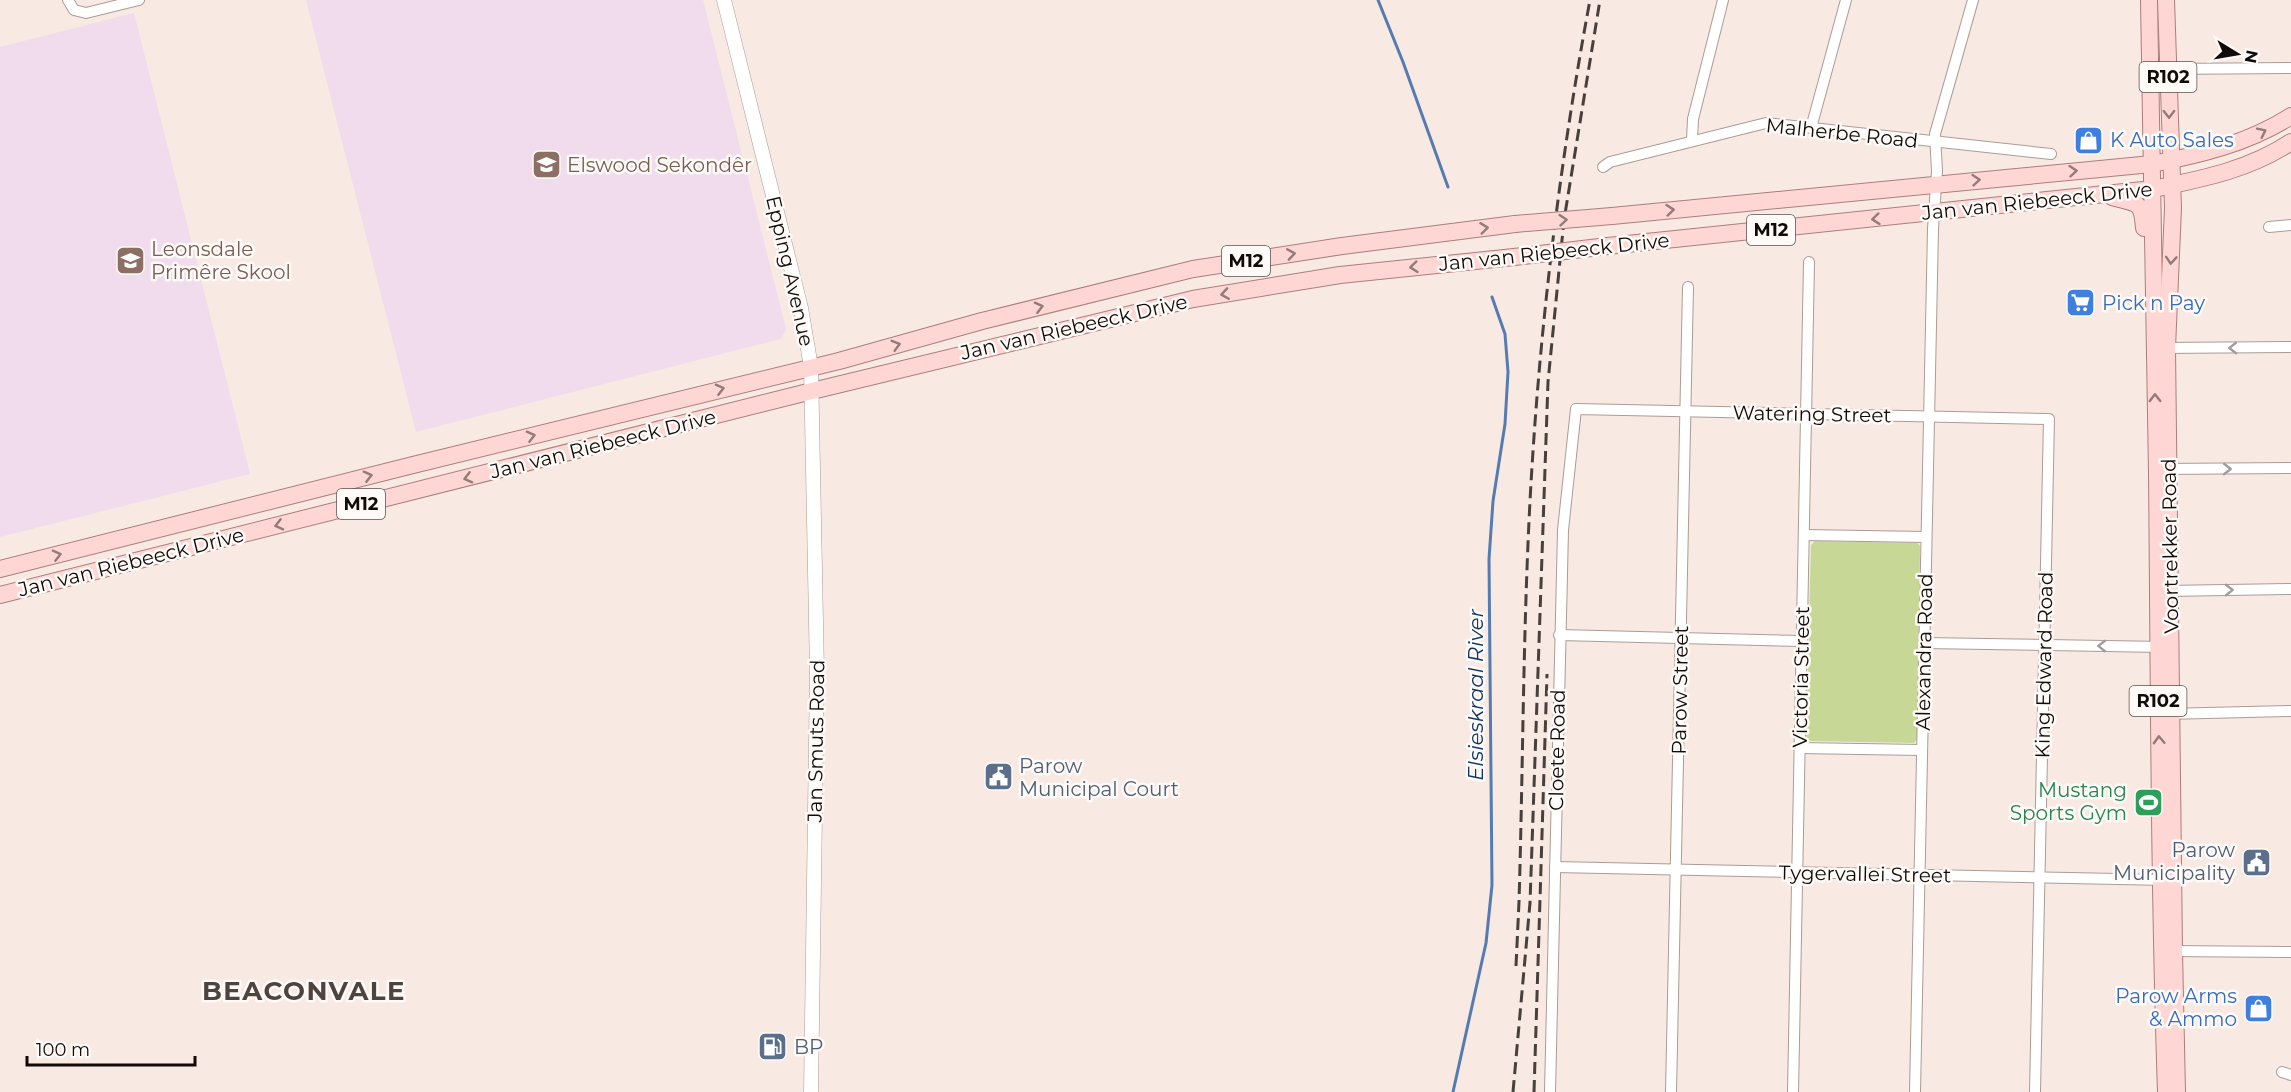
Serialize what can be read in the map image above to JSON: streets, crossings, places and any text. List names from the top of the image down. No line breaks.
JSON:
{"streets":{"main road":["R102","Jan van Riebeeck Drive","M12","Voortrekker Road"],"street":["Malherbe Road","Epping Avenue","Watering Street","Alexandra Road","King Edward Road","Victoria Street","Parow Street","Jan Smuts Road","Cloete Road","Tygervallei Street"]},"crossings":[["Malherbe Road","Alexandra Road"],["Jan van Riebeeck Drive","M12"],["Jan van Riebeeck Drive","Epping Avenue"],["Jan van Riebeeck Drive","Voortrekker Road"],["Jan van Riebeeck Drive","Alexandra Road"],["Jan van Riebeeck Drive","Jan Smuts Road"],["M12","Voortrekker Road"],["Epping Avenue","Jan Smuts Road"],["Watering Street","Alexandra Road"],["Watering Street","King Edward Road"],["Watering Street","Victoria Street"],["Watering Street","Parow Street"],["Watering Street","Cloete Road"],["Voortrekker Road","Tygervallei Street"],["Alexandra Road","Tygervallei Street"],["King Edward Road","Tygervallei Street"],["Victoria Street","Tygervallei Street"],["Parow Street","Tygervallei Street"],["Cloete Road","Tygervallei Street"]],"districts":["BEACONVALE"],"water":["Elsieskraal River"],"places":{"shop":["K Auto Sales","Parow Arms & Ammo"],"school or university":["Elswood Sekondêr","Leonsdale Primêre Skool"],"supermarket":["Pick n Pay"],"public building":["Parow Municipal Court","Parow Municipality"],"sports":["Mustang Sports Gym"],"fuel station":["BP"]},"scale_bar":"100 m","north":"right"}
